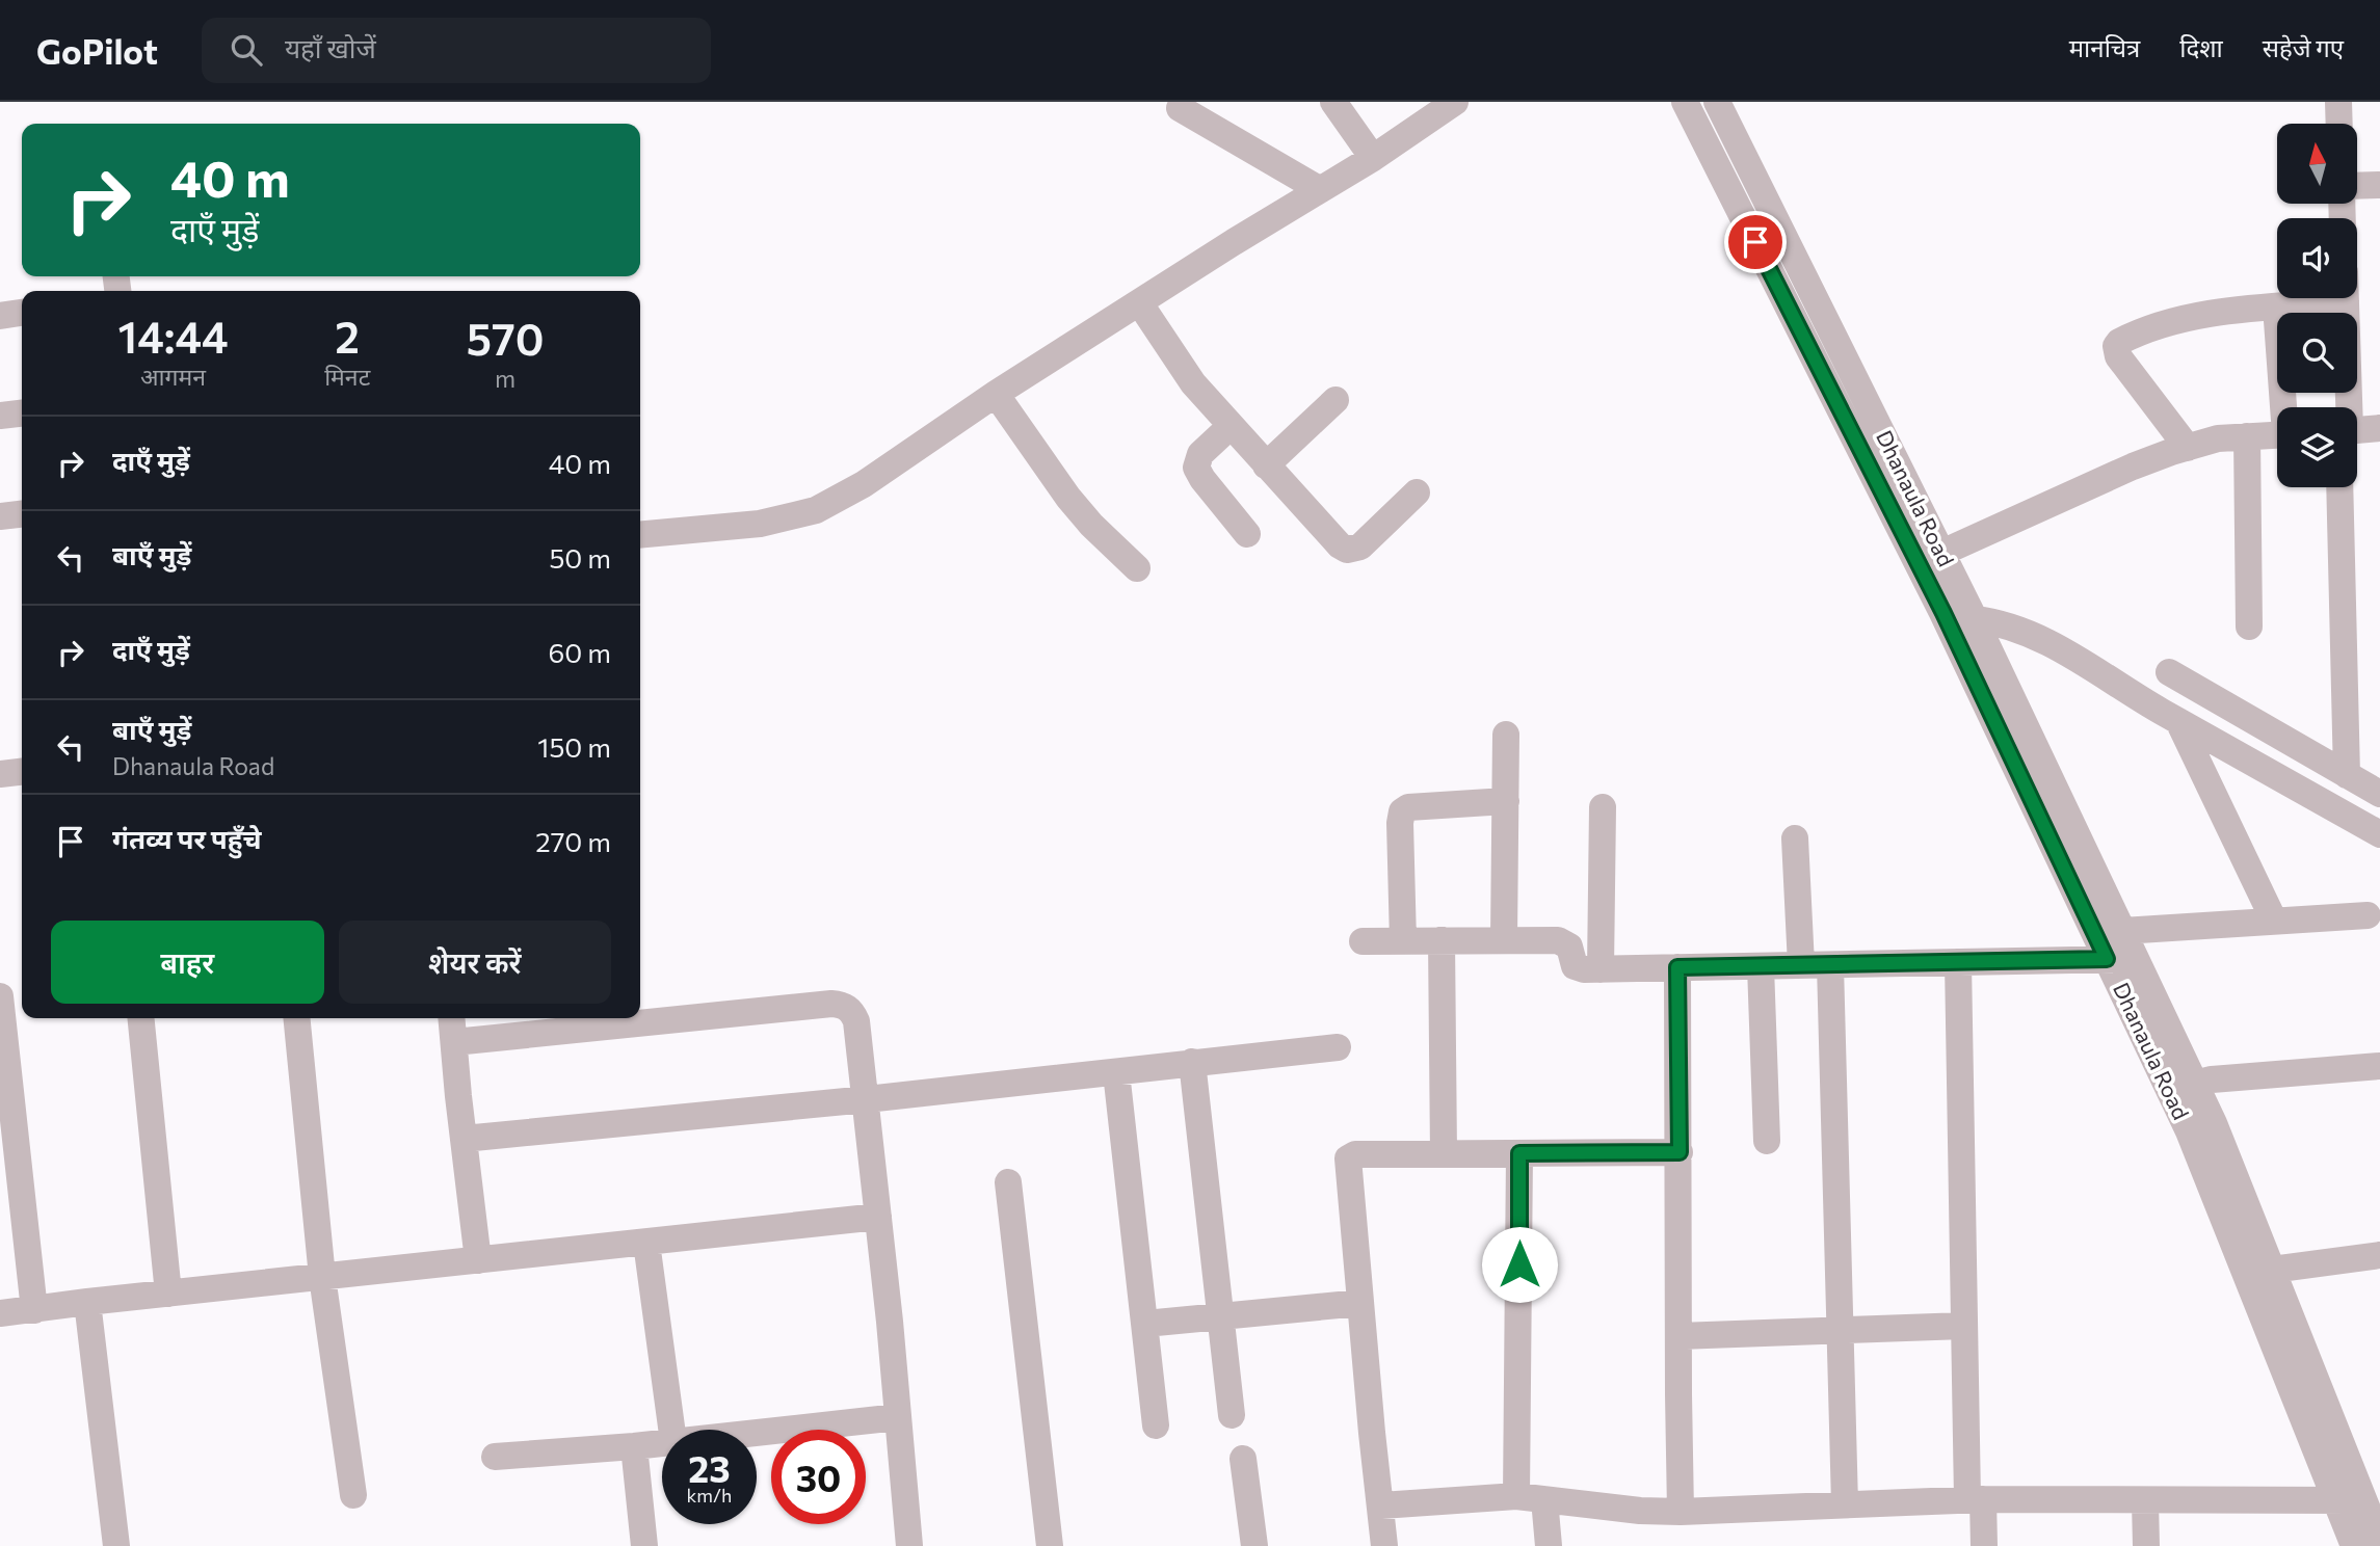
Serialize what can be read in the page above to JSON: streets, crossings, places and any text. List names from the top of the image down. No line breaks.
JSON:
{"streets":{"street":["Dhanaula Road"]},"north":"top","page":{"header":"GoPilot","search":"यहाँ खोजें","nav":["मानचित्र","दिशा","सहेजे गए"],"turn":["40 m","दाएँ मुड़ें"],"eta":["14:44","आगमन","2","मिनट","570","m"],"list":[{"name":"दाएँ मुड़ें","value":"40 m"},{"name":"बाएँ मुड़ें","value":"50 m"},{"name":"दाएँ मुड़ें","value":"60 m"},{"name":"बाएँ मुड़ें","note":"Dhanaula Road","value":"150 m"},{"name":"गंतव्य पर पहुँचे","value":"270 m"}],"buttons":["बाहर","शेयर करें"],"speed":"23 km/h","limit":"30"}}
